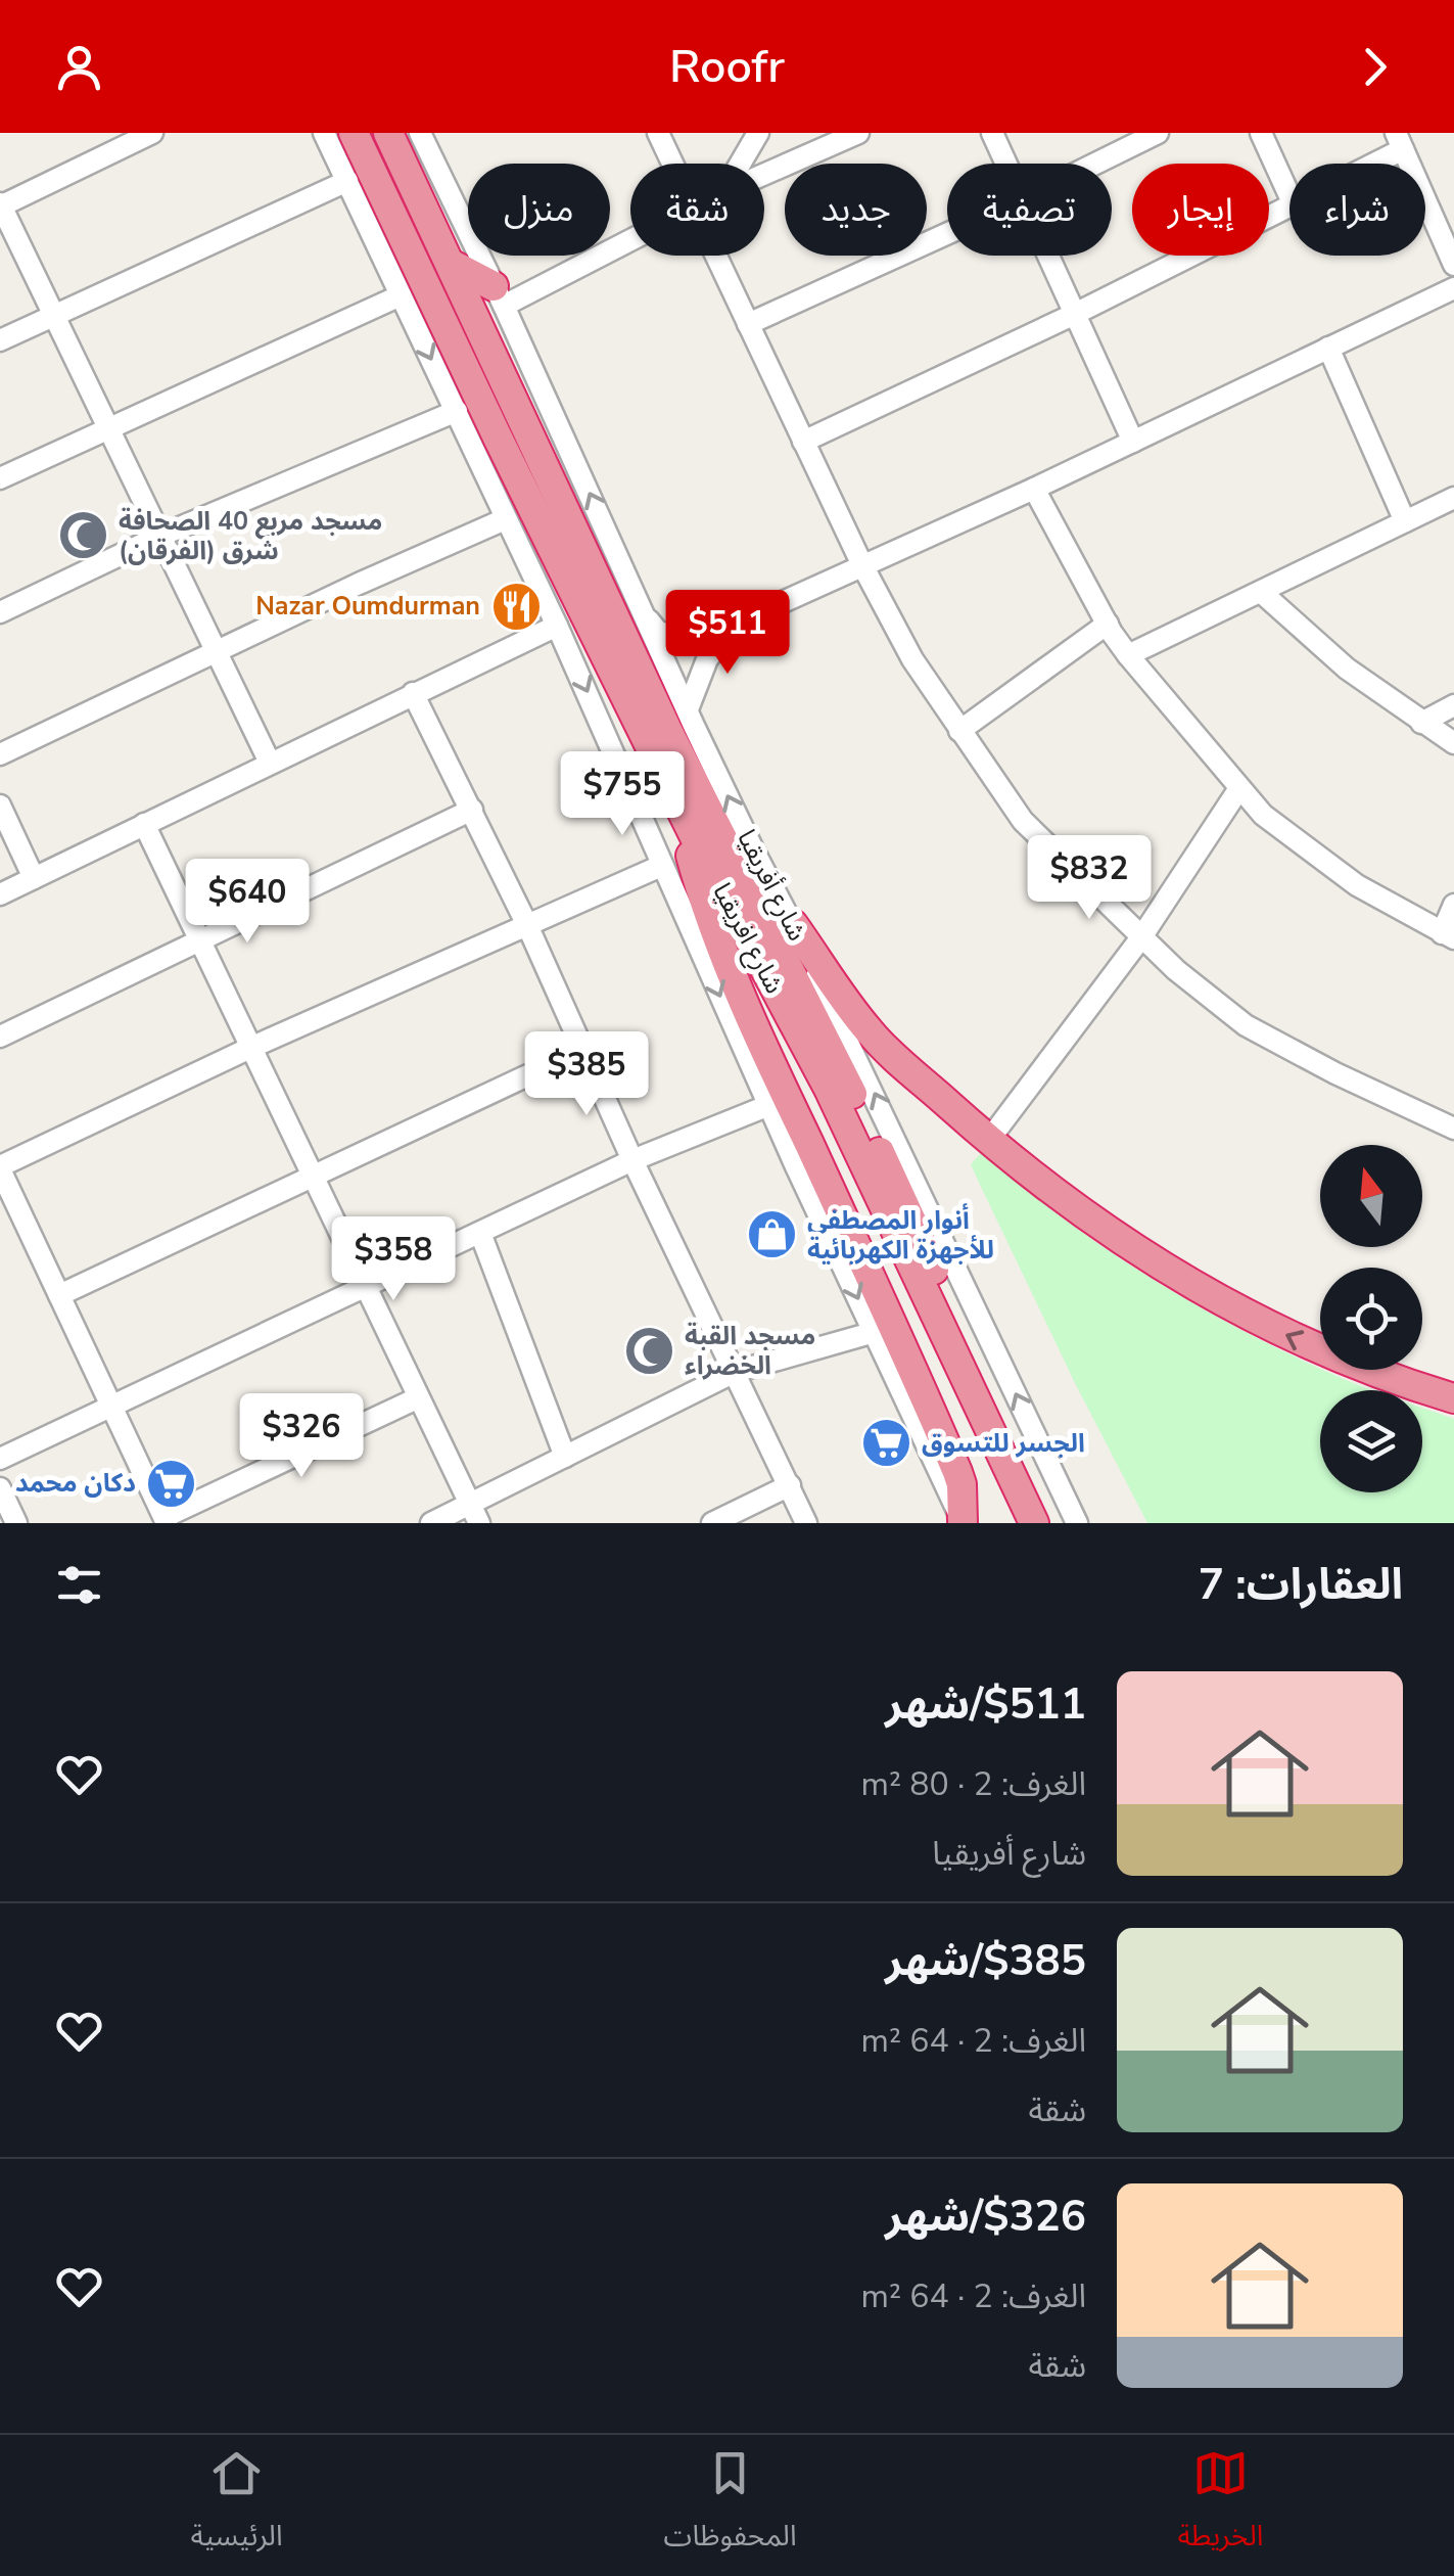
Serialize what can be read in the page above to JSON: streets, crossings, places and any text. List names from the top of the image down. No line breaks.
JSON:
{"streets":{"highway":["شارع افريقيا"],"street":["شارع أفريقيا"]},"places":{"mosque":["مسجد مربع 40 الصحافة شرق (الفرقان)","مسجد القبة الخضراء"],"restaurant":["Nazar Oumdurman"],"shop":["أنوار المصطفى للأجهزة الكهربائية"],"supermarket":["الجسر للتسوق","دكان محمد"]},"north":"top","page":{"header":"Roofr","chip":["شراء","إيجار","تصفية","جديد","شقة","منزل"],"price":["$511","$755","$832","$640","$385","$358","$326"],"heading":"العقارات: 7","list":[{"name":"$511/شهر","note":"الغرف: 2 · 80 m² · شارع أفريقيا"},{"name":"$385/شهر","note":"الغرف: 2 · 64 m² · شقة"},{"name":"$326/شهر","note":"الغرف: 2 · 64 m² · شقة"}],"tabs":["الخريطة","المحفوظات","الرئيسية"]}}
